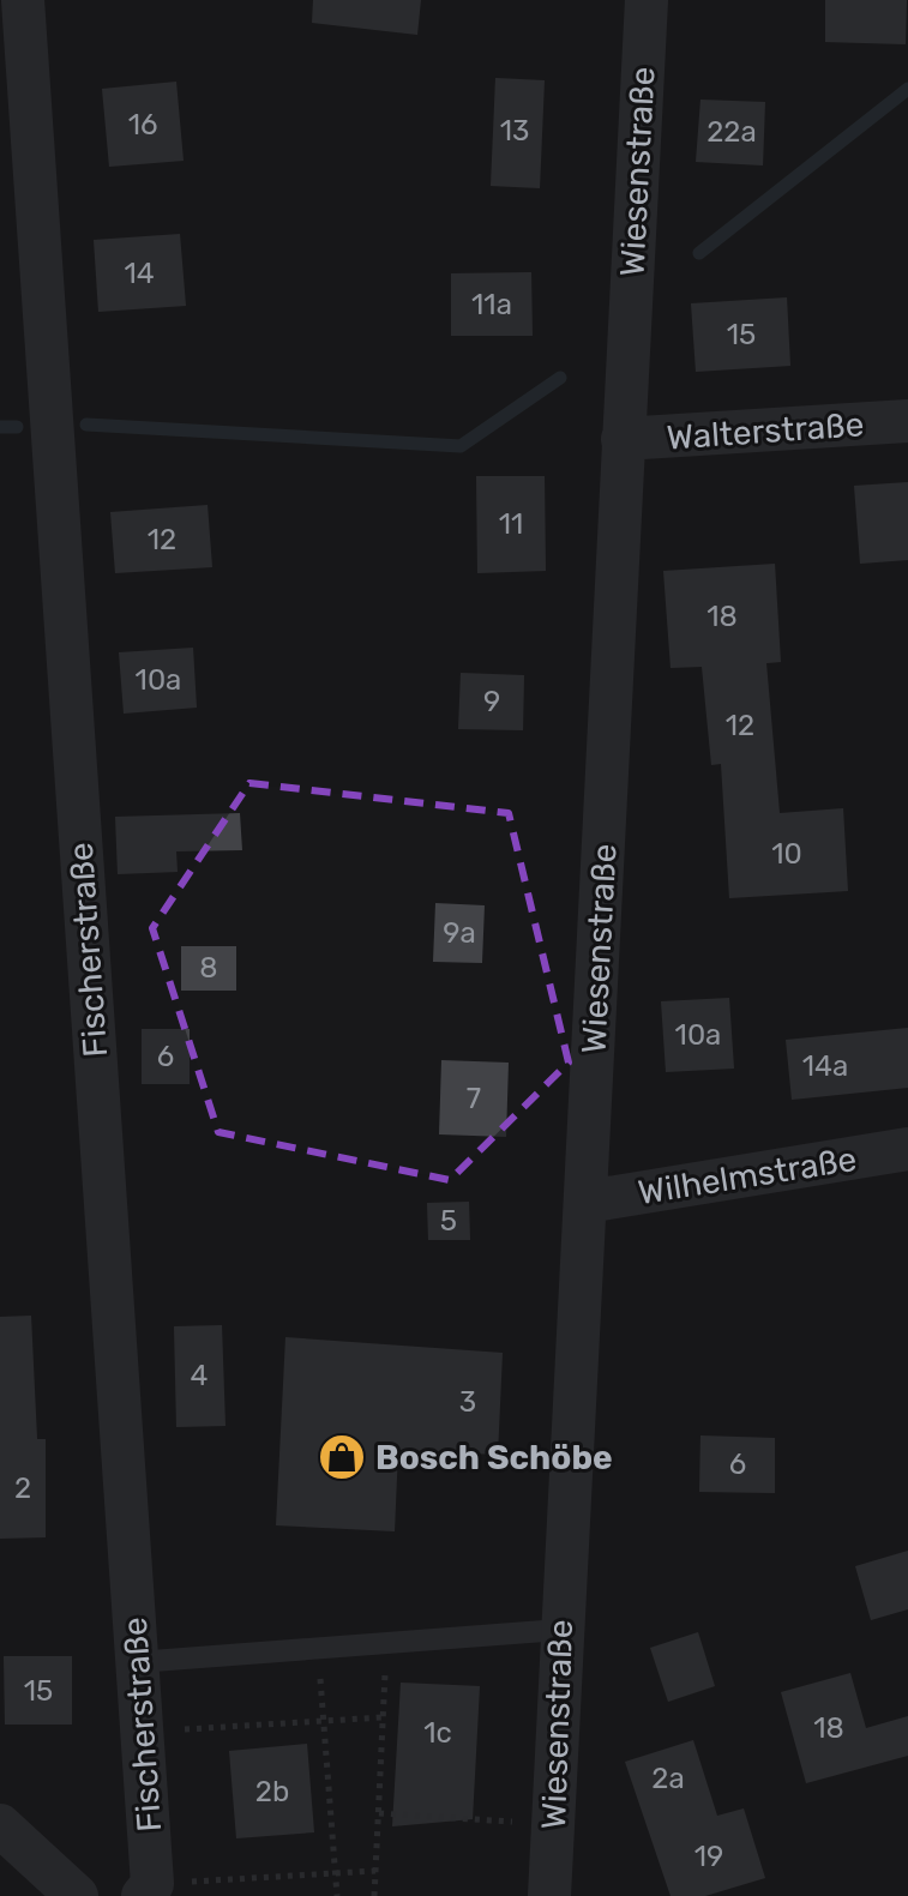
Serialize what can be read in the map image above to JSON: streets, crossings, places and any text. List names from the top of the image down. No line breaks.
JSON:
{"streets":{"street":["Wiesenstraße","Walterstraße","Fischerstraße","Wilhelmstraße"]},"crossings":[["Wiesenstraße","Walterstraße"],["Wiesenstraße","Wilhelmstraße"]],"places":{"shop":["Bosch Schöbe"]},"house_numbers":["16","13","22a","14","11a","15","11","12","18","10a","9","12","10","9a","8","10a","6","14a","7","5","4","3","6","2","15","18","1c","2a","2b","19"]}
